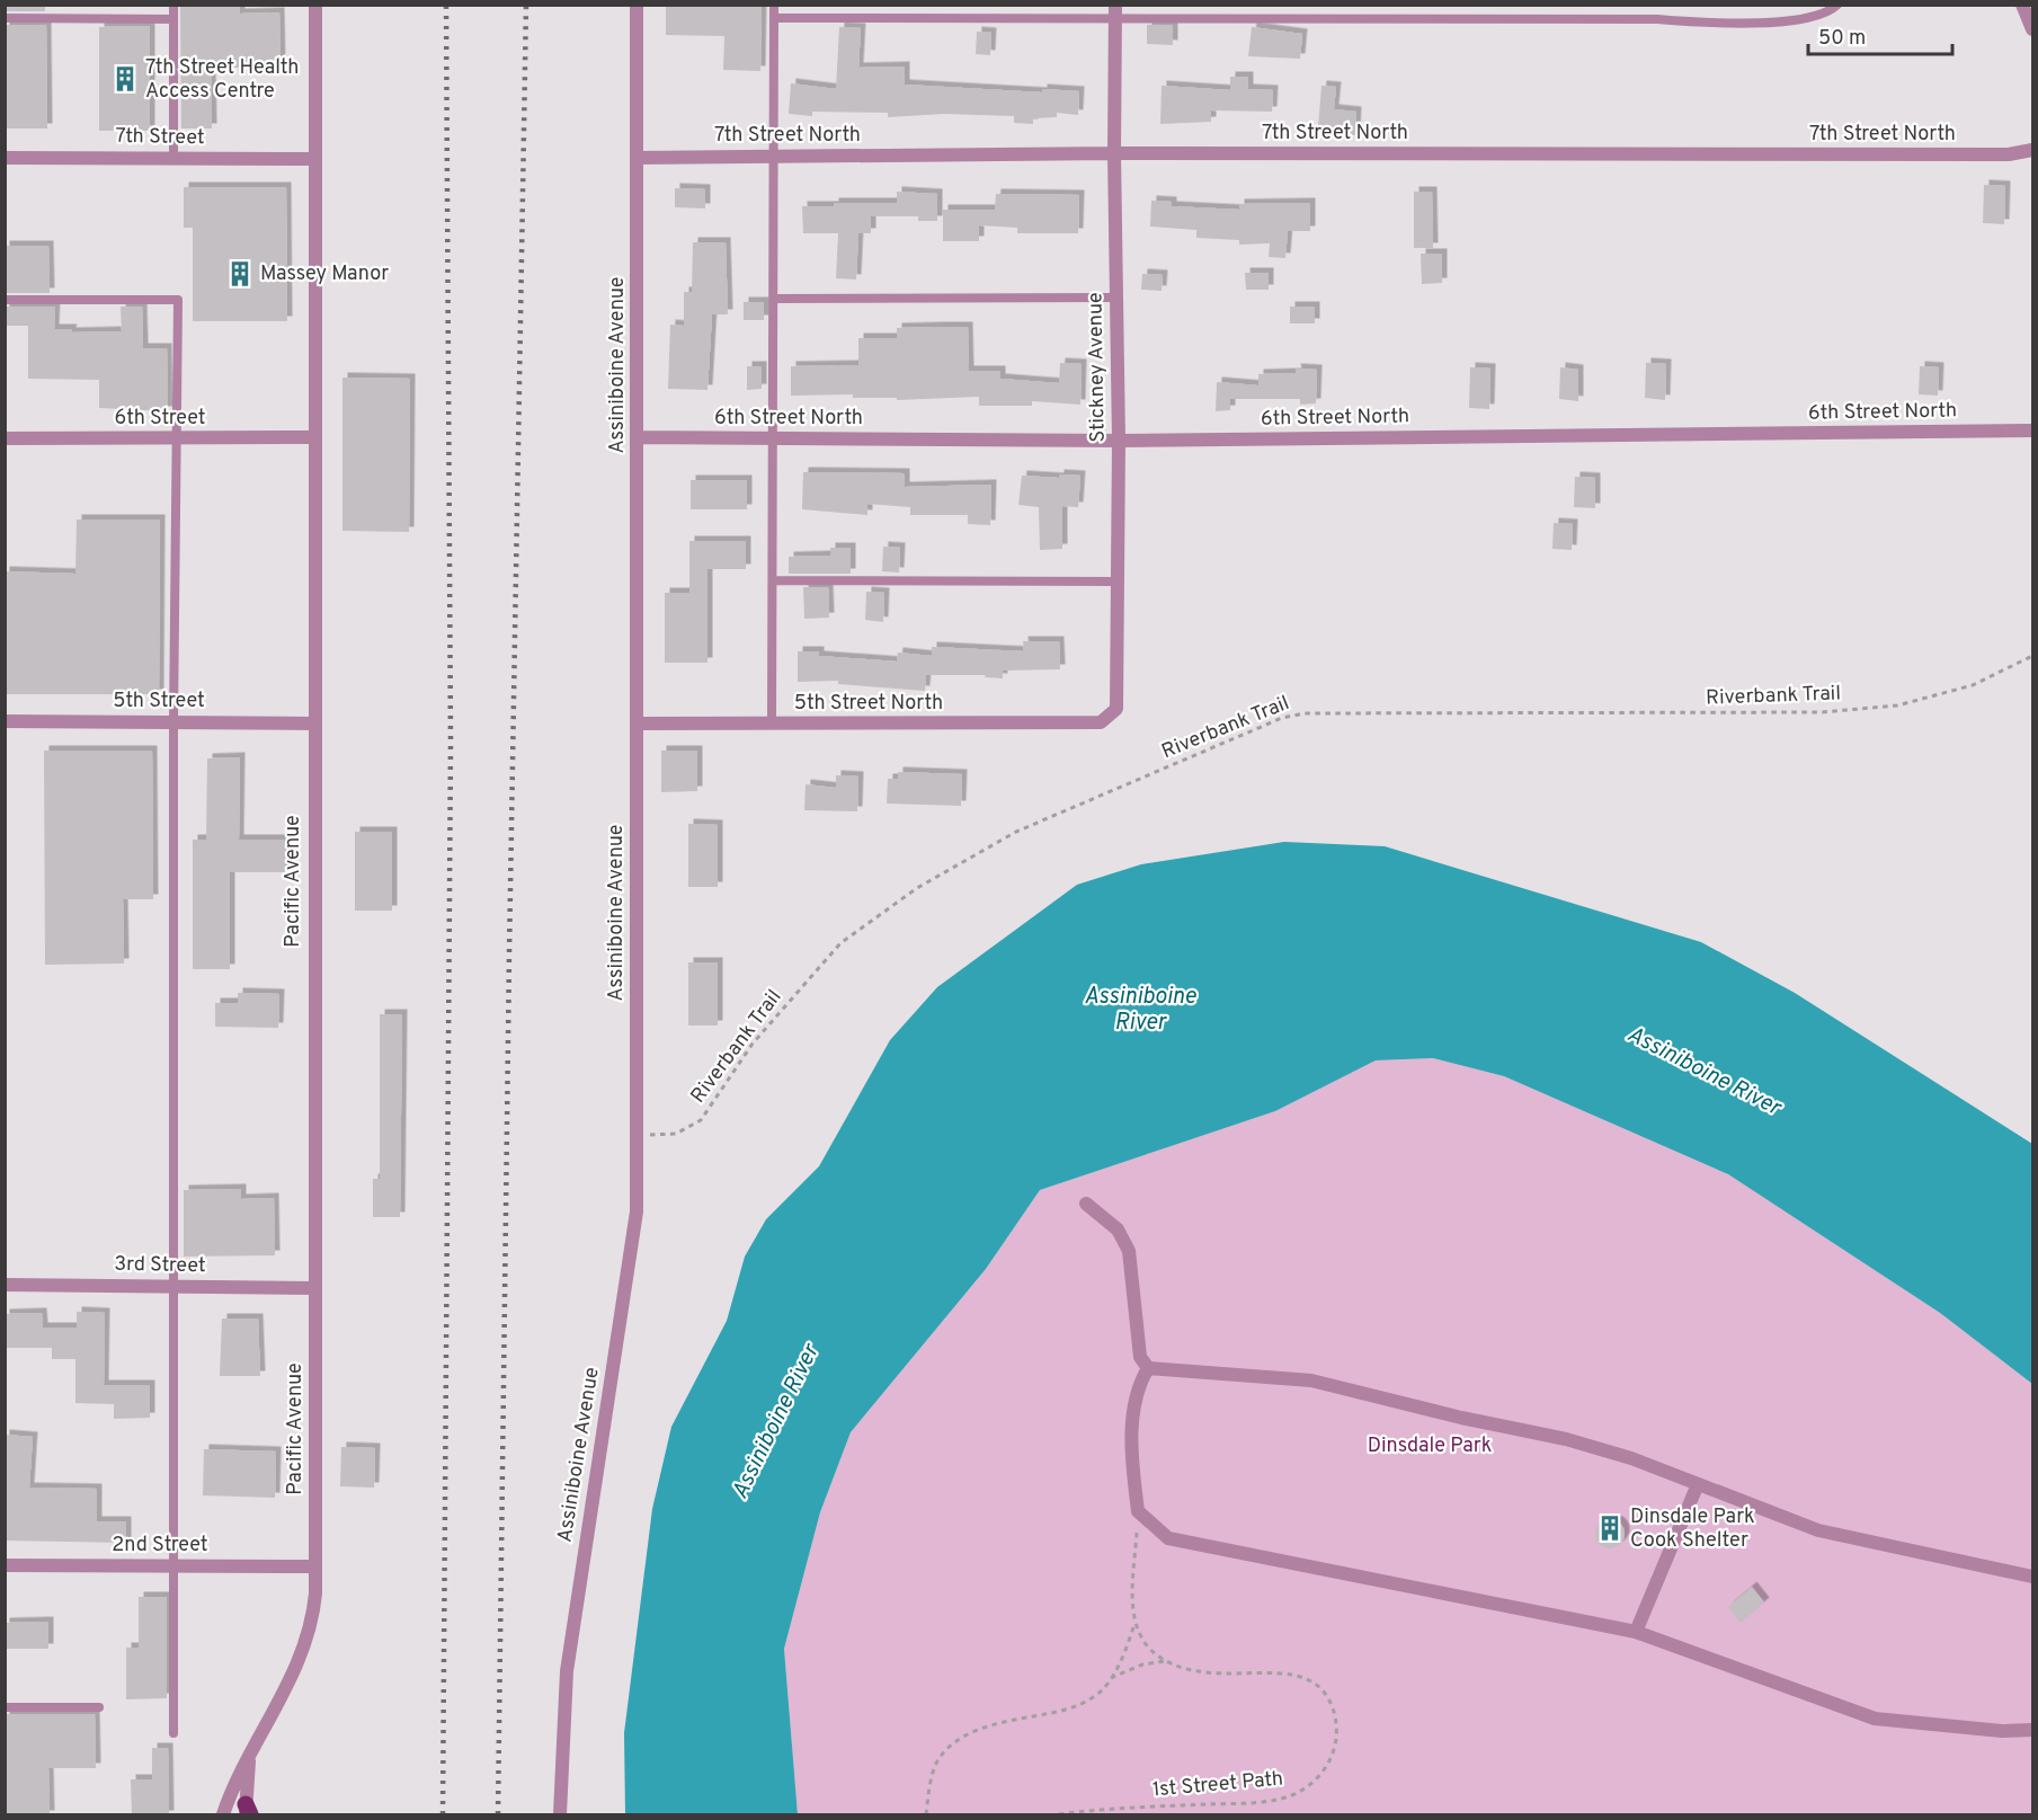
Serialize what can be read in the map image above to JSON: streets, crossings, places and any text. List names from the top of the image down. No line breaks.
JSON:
{"streets":{"street":["7th Street North","7th Street","Assiniboine Avenue","Stickney Avenue","6th Street North","6th Street","5th Street","5th Street North","Pacific Avenue","3rd Street","2nd Street"],"path":["Riverbank Trail","1st Street Path"]},"crossings":[["7th Street North","Assiniboine Avenue"],["7th Street North","Stickney Avenue"],["7th Street","Pacific Avenue"],["Assiniboine Avenue","6th Street North"],["Assiniboine Avenue","Riverbank Trail"],["Assiniboine Avenue","5th Street North"],["Stickney Avenue","6th Street North"],["Stickney Avenue","5th Street North"],["6th Street","Pacific Avenue"],["5th Street","Pacific Avenue"],["Pacific Avenue","3rd Street"],["Pacific Avenue","2nd Street"]],"water":["Assiniboine River"],"parks":["Dinsdale Park"],"places":{"building":["7th Street Health Access Centre","Massey Manor","Dinsdale Park Cook Shelter"]},"scale_bar":"50 m"}
